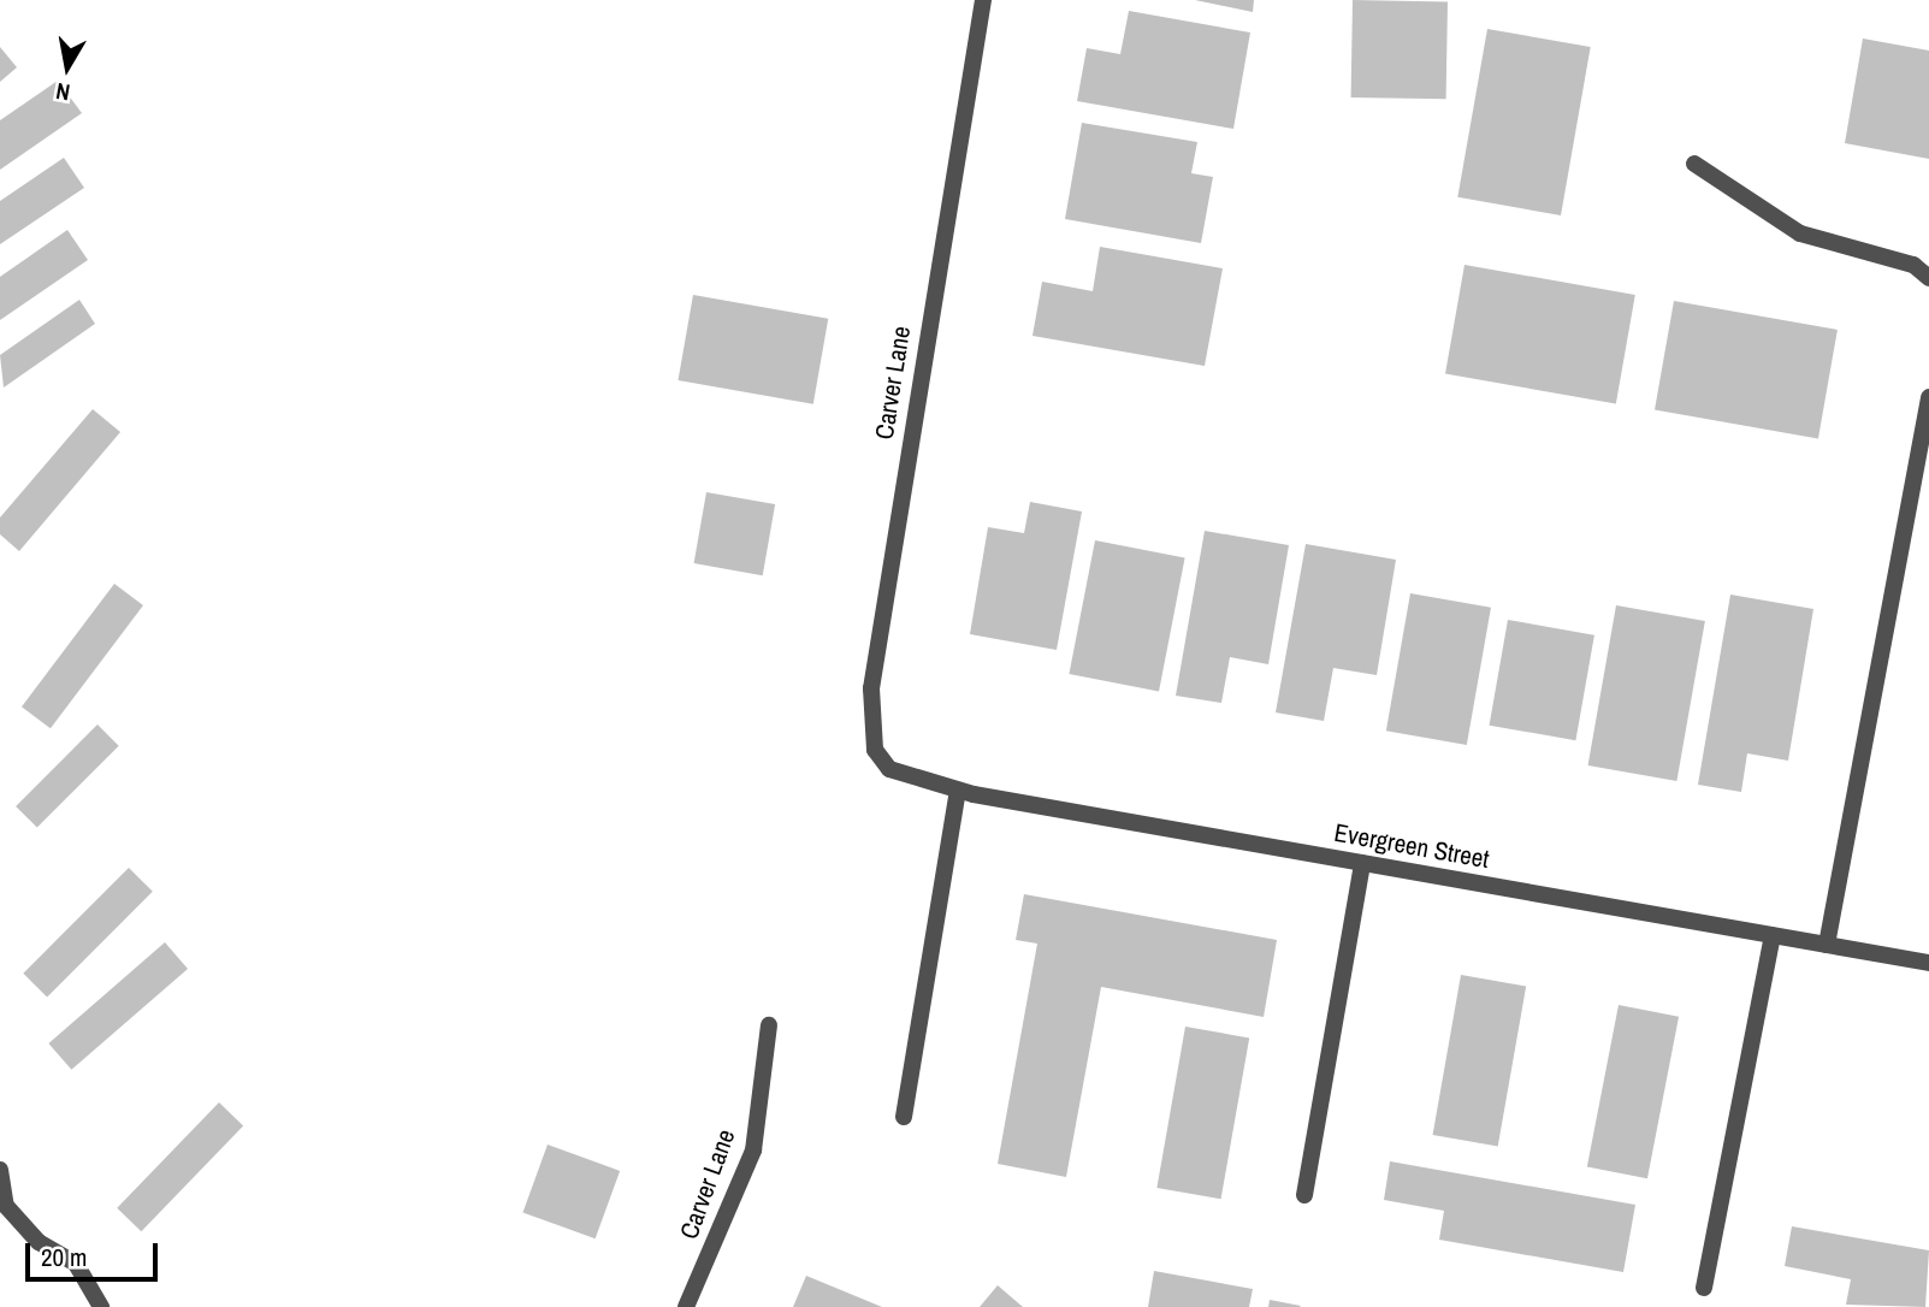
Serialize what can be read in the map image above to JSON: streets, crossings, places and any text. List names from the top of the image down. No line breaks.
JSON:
{"streets":{"street":["Carver Lane","Evergreen Street"]},"crossings":[["Carver Lane","Evergreen Street"]],"scale_bar":"20 m","north":"bottom"}
